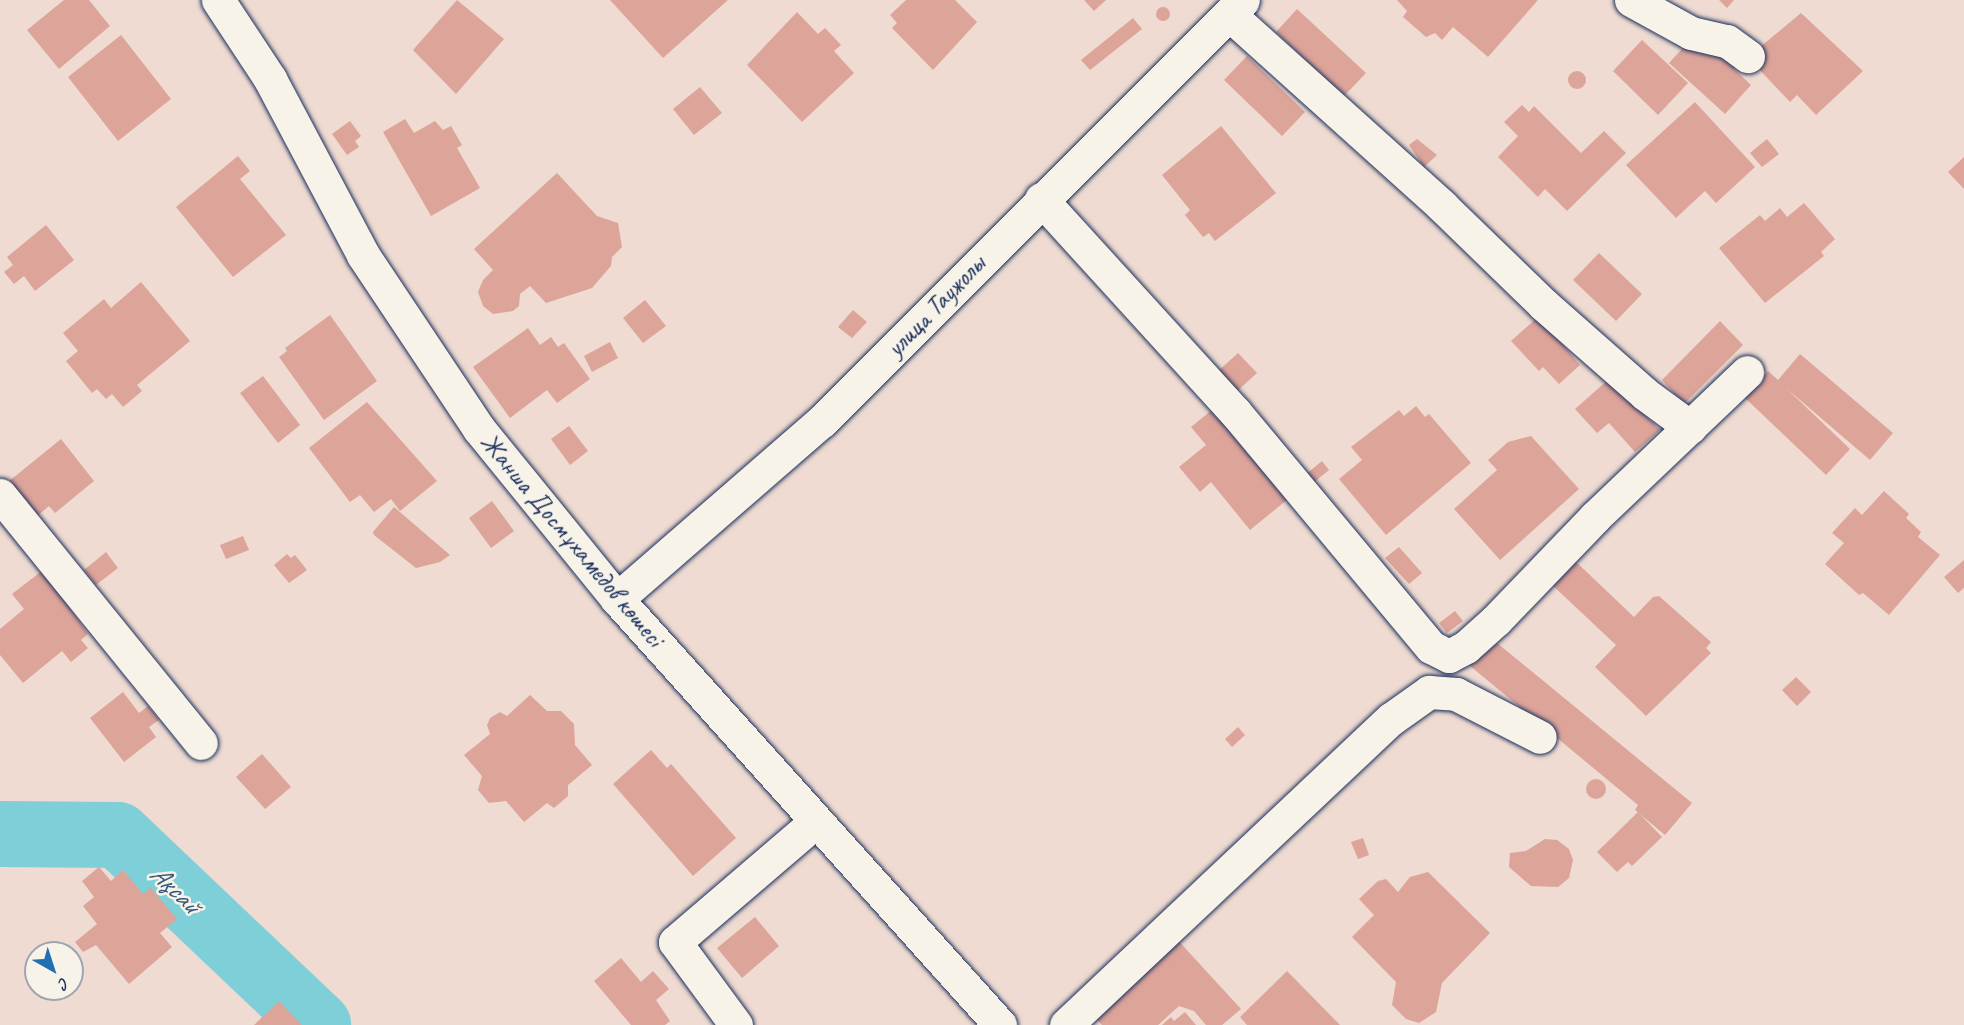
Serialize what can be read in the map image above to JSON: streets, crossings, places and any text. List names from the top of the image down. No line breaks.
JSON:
{"streets":{"street":["улица Таужолы","Жанша Досмұхамедов көшесі"]},"crossings":[["улица Таужолы","Жанша Досмұхамедов көшесі"]],"water":["Ақсай"],"north":"bottom right"}
